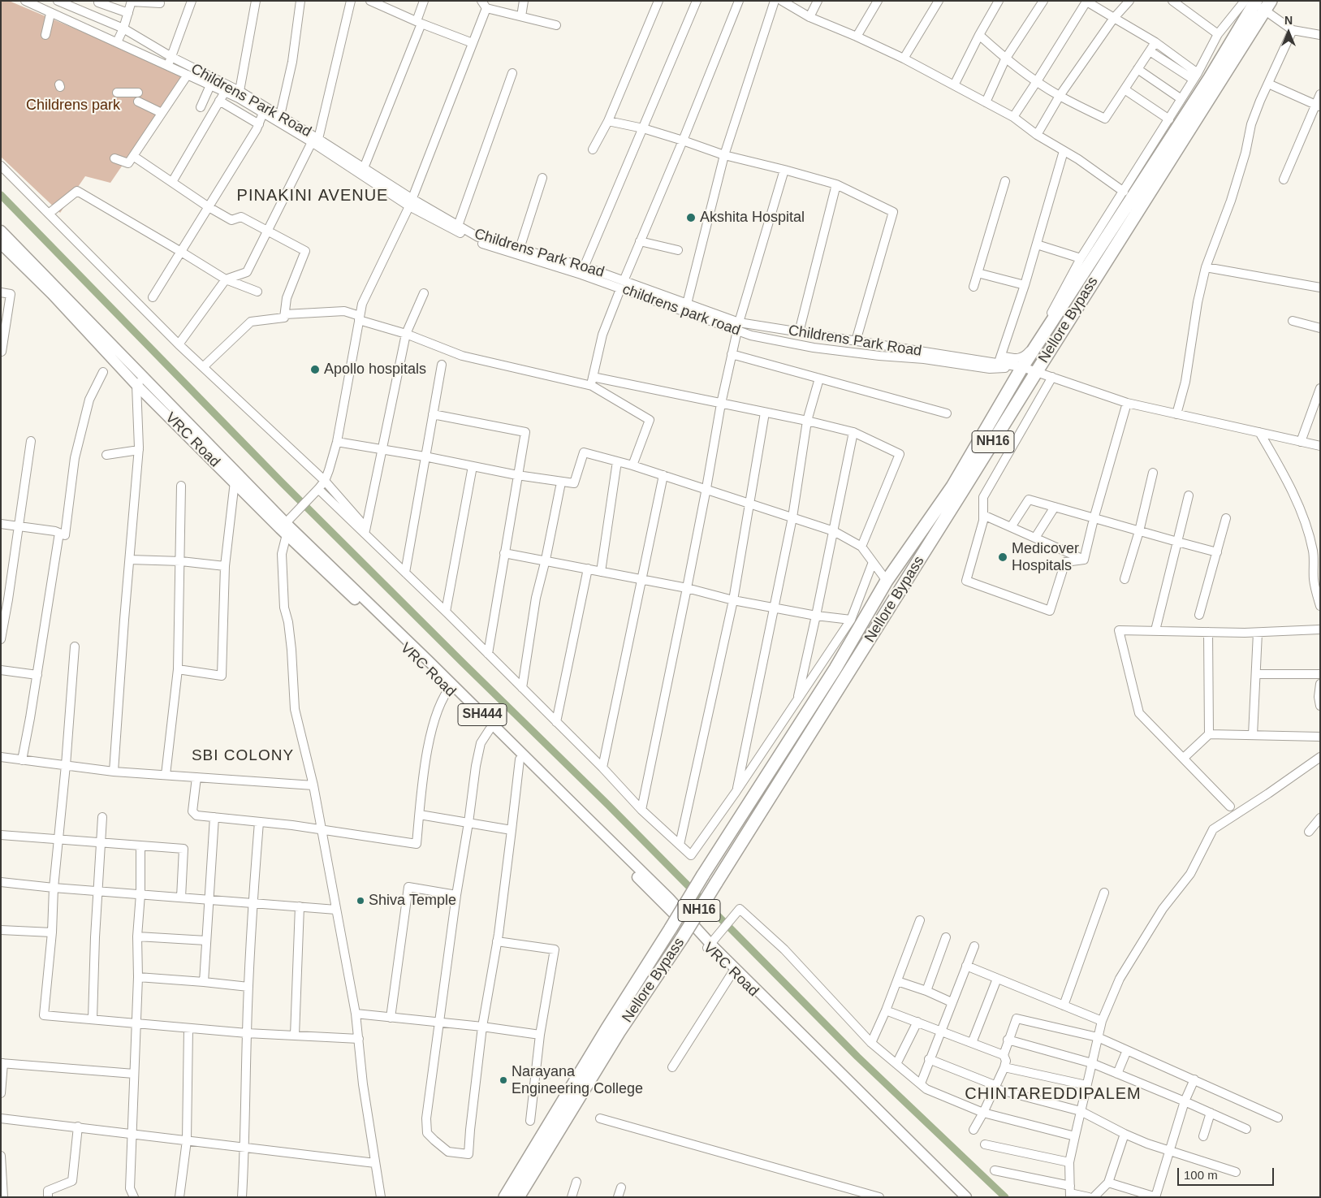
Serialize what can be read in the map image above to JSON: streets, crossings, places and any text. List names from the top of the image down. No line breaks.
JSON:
{"streets":{"highway":["Nellore Bypass","NH16"],"main road":["VRC Road","SH444"],"street":["Childrens Park Road","childrens park road"]},"crossings":[["Childrens Park Road","childrens park road"],["childrens park road","Nellore Bypass"],["VRC Road","SH444"]],"districts":["PINAKINI AVENUE","SBI COLONY","CHINTAREDDIPALEM"],"parks":["Childrens park"],"places":["Akshita Hospital","Apollo hospitals","Medicover Hospitals","Shiva Temple","Narayana Engineering College"],"scale_bar":"100 m","north":"top"}
